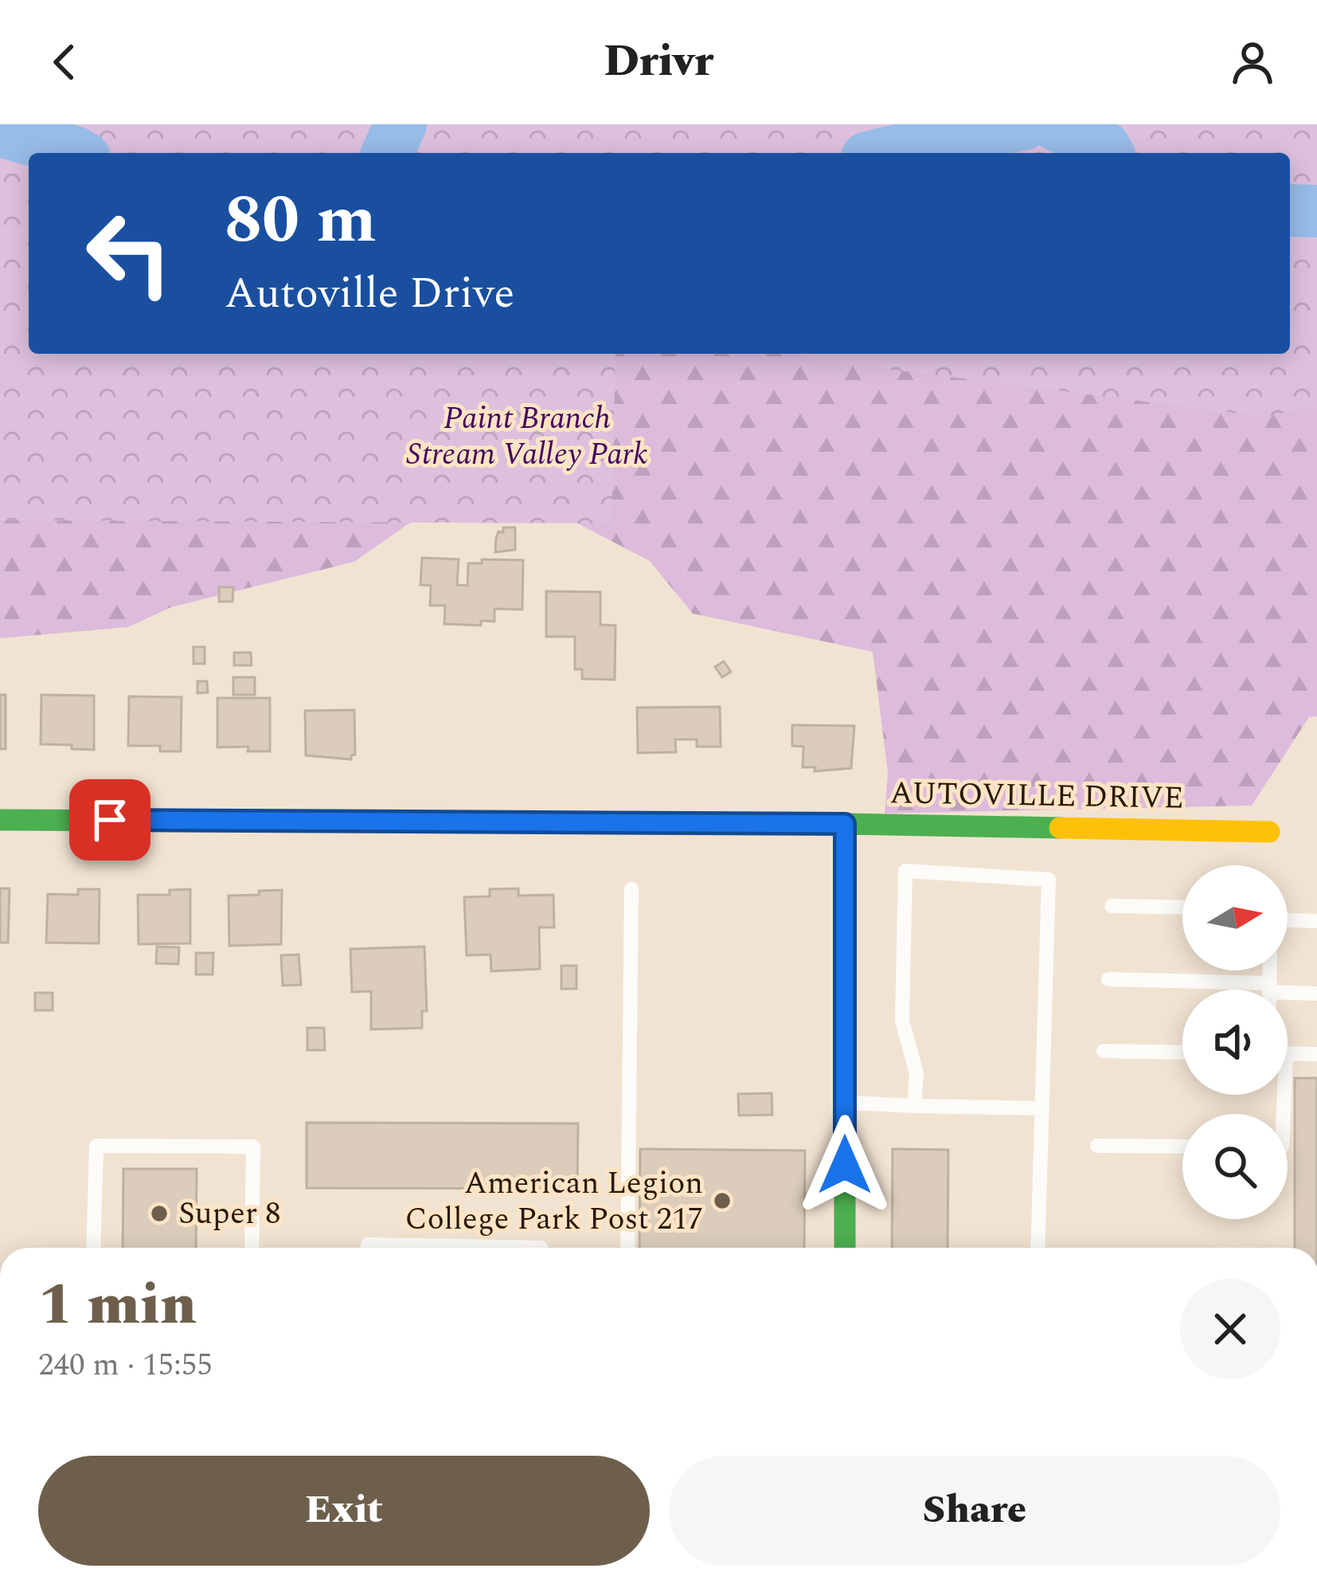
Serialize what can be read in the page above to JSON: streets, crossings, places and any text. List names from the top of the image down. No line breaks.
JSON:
{"streets":{"street":["AUTOVILLE DRIVE"]},"parks":["Paint Branch Stream Valley Park"],"places":["American Legion College Park Post 217","Super 8"],"north":"right","page":{"header":"Drivr","turn":["80 m","Autoville Drive"],"heading":["1 min","240 m · 15:55"],"buttons":["Exit","Share"]}}
